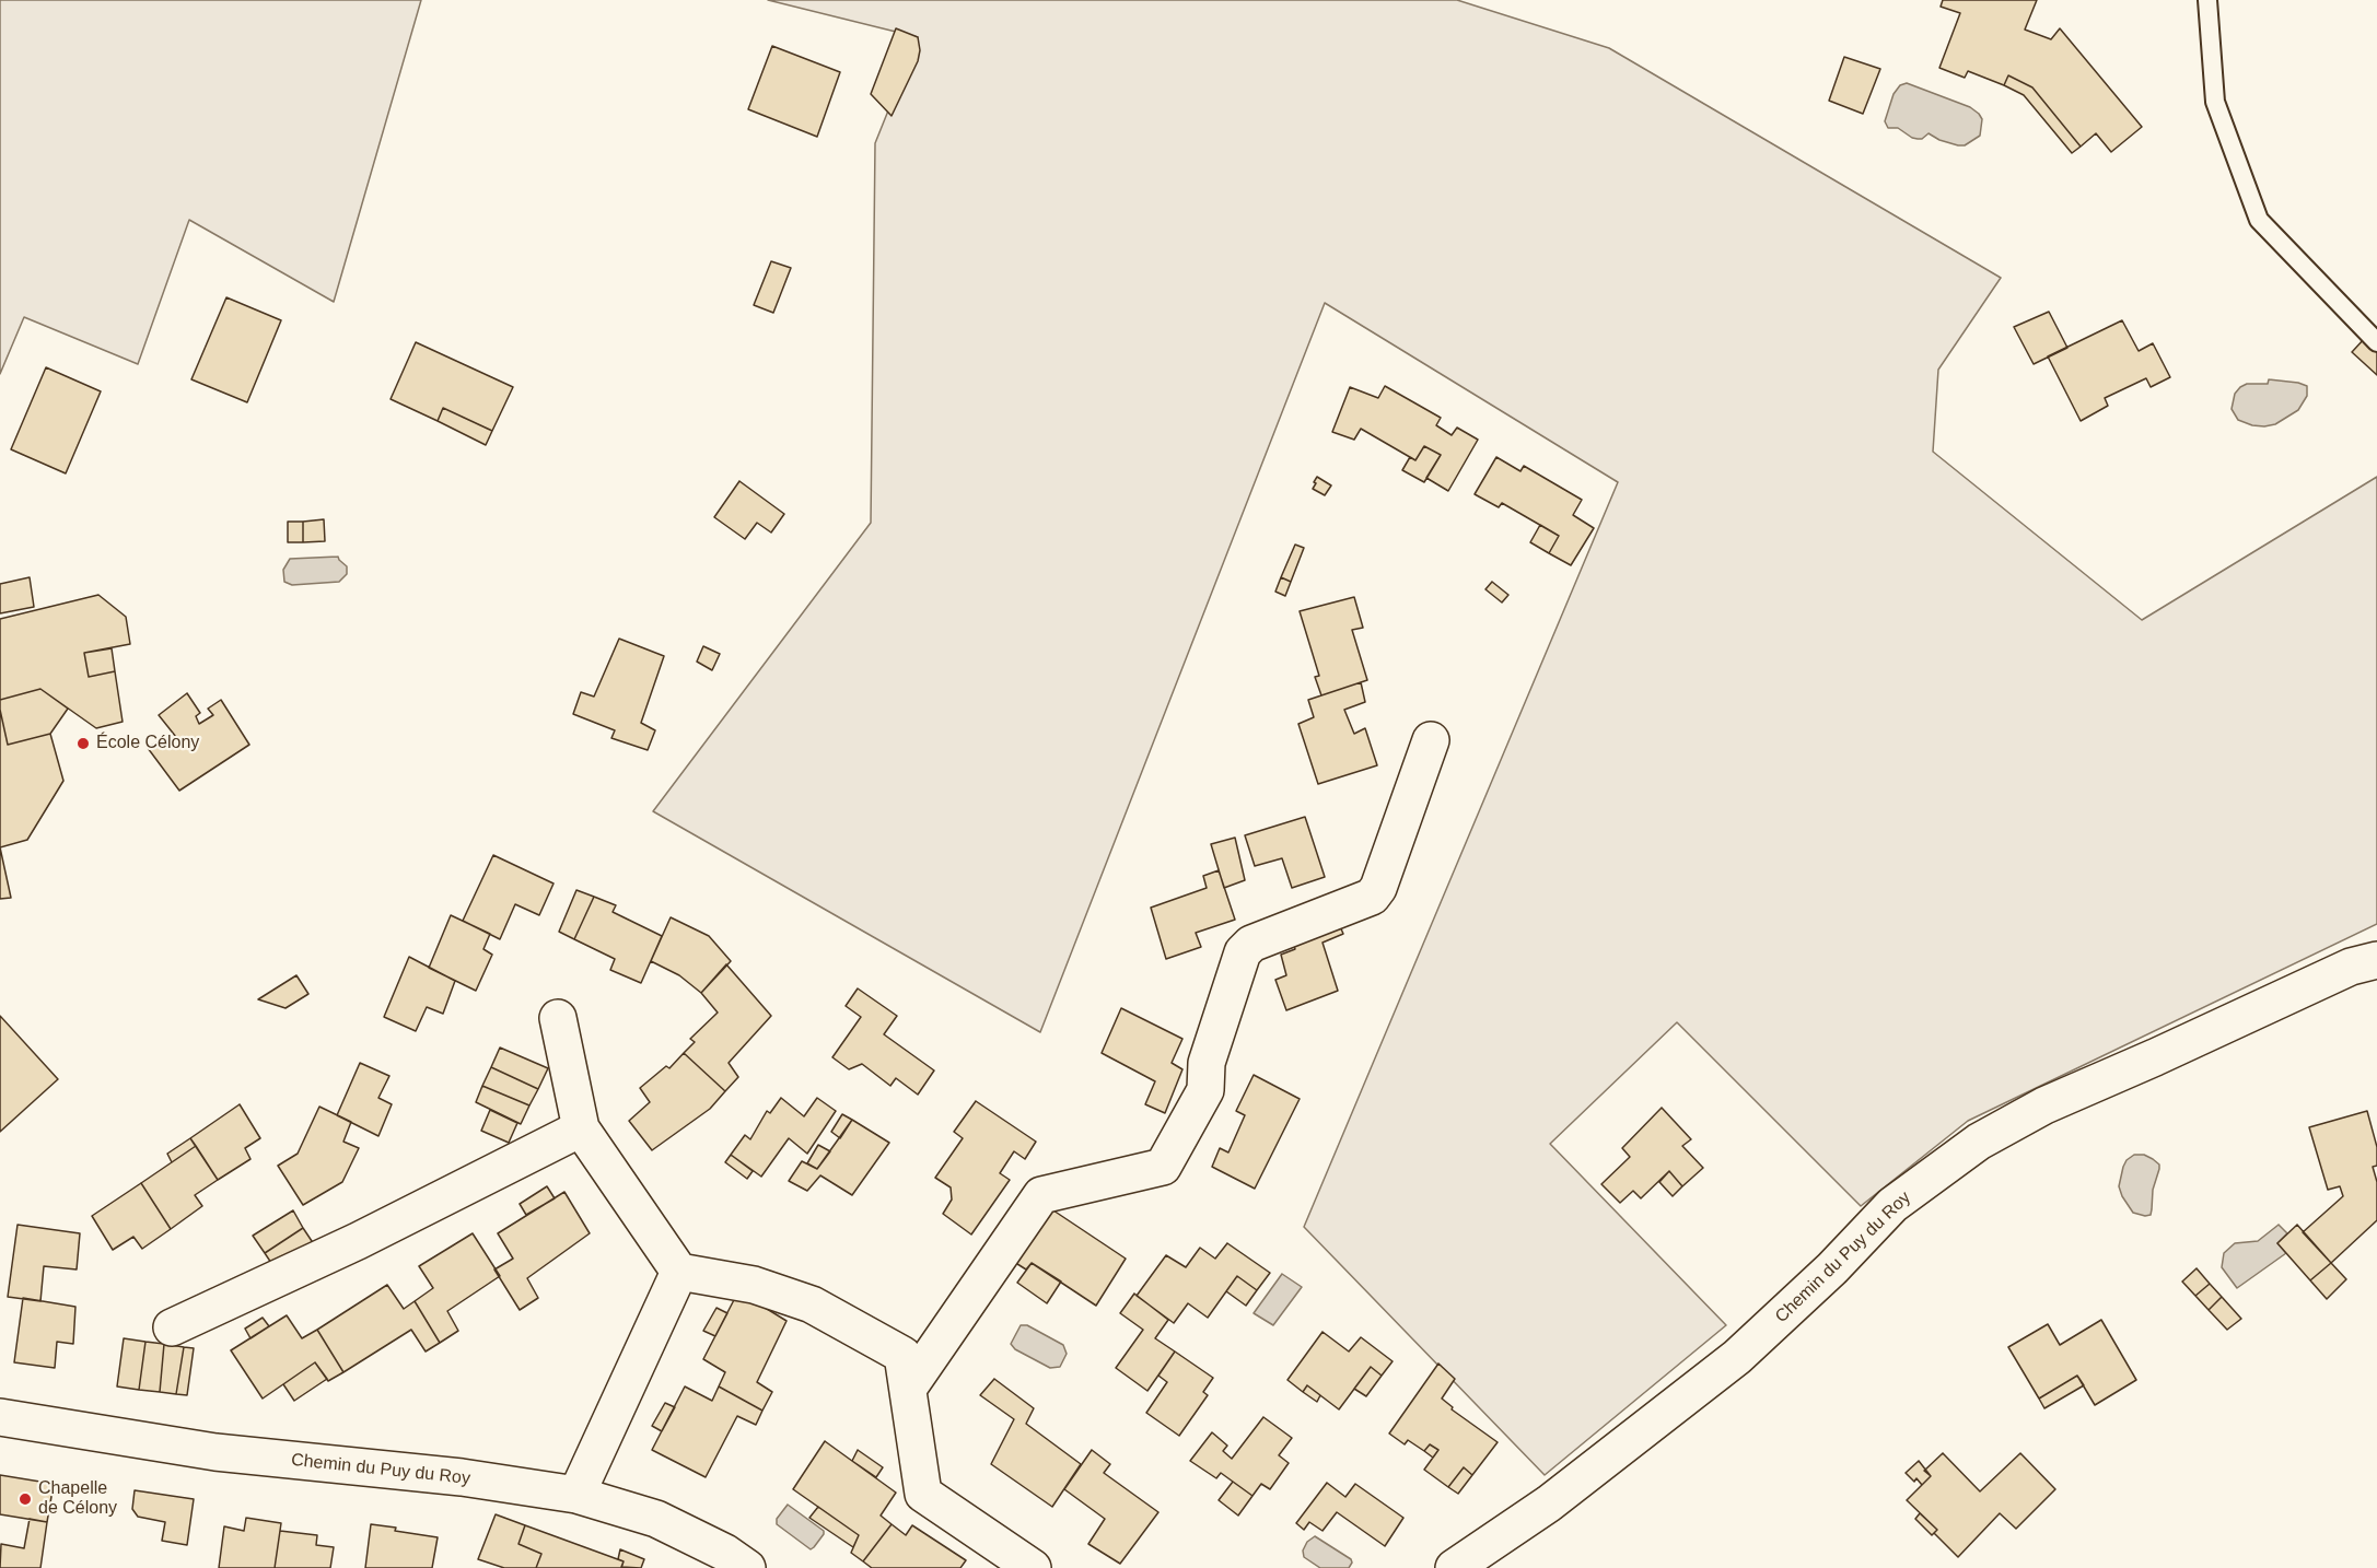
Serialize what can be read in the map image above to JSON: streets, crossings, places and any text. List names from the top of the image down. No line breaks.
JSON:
{"streets":{"street":["Chemin du Puy du Roy"]},"places":["École Célony","Chapelle de Célony"]}
